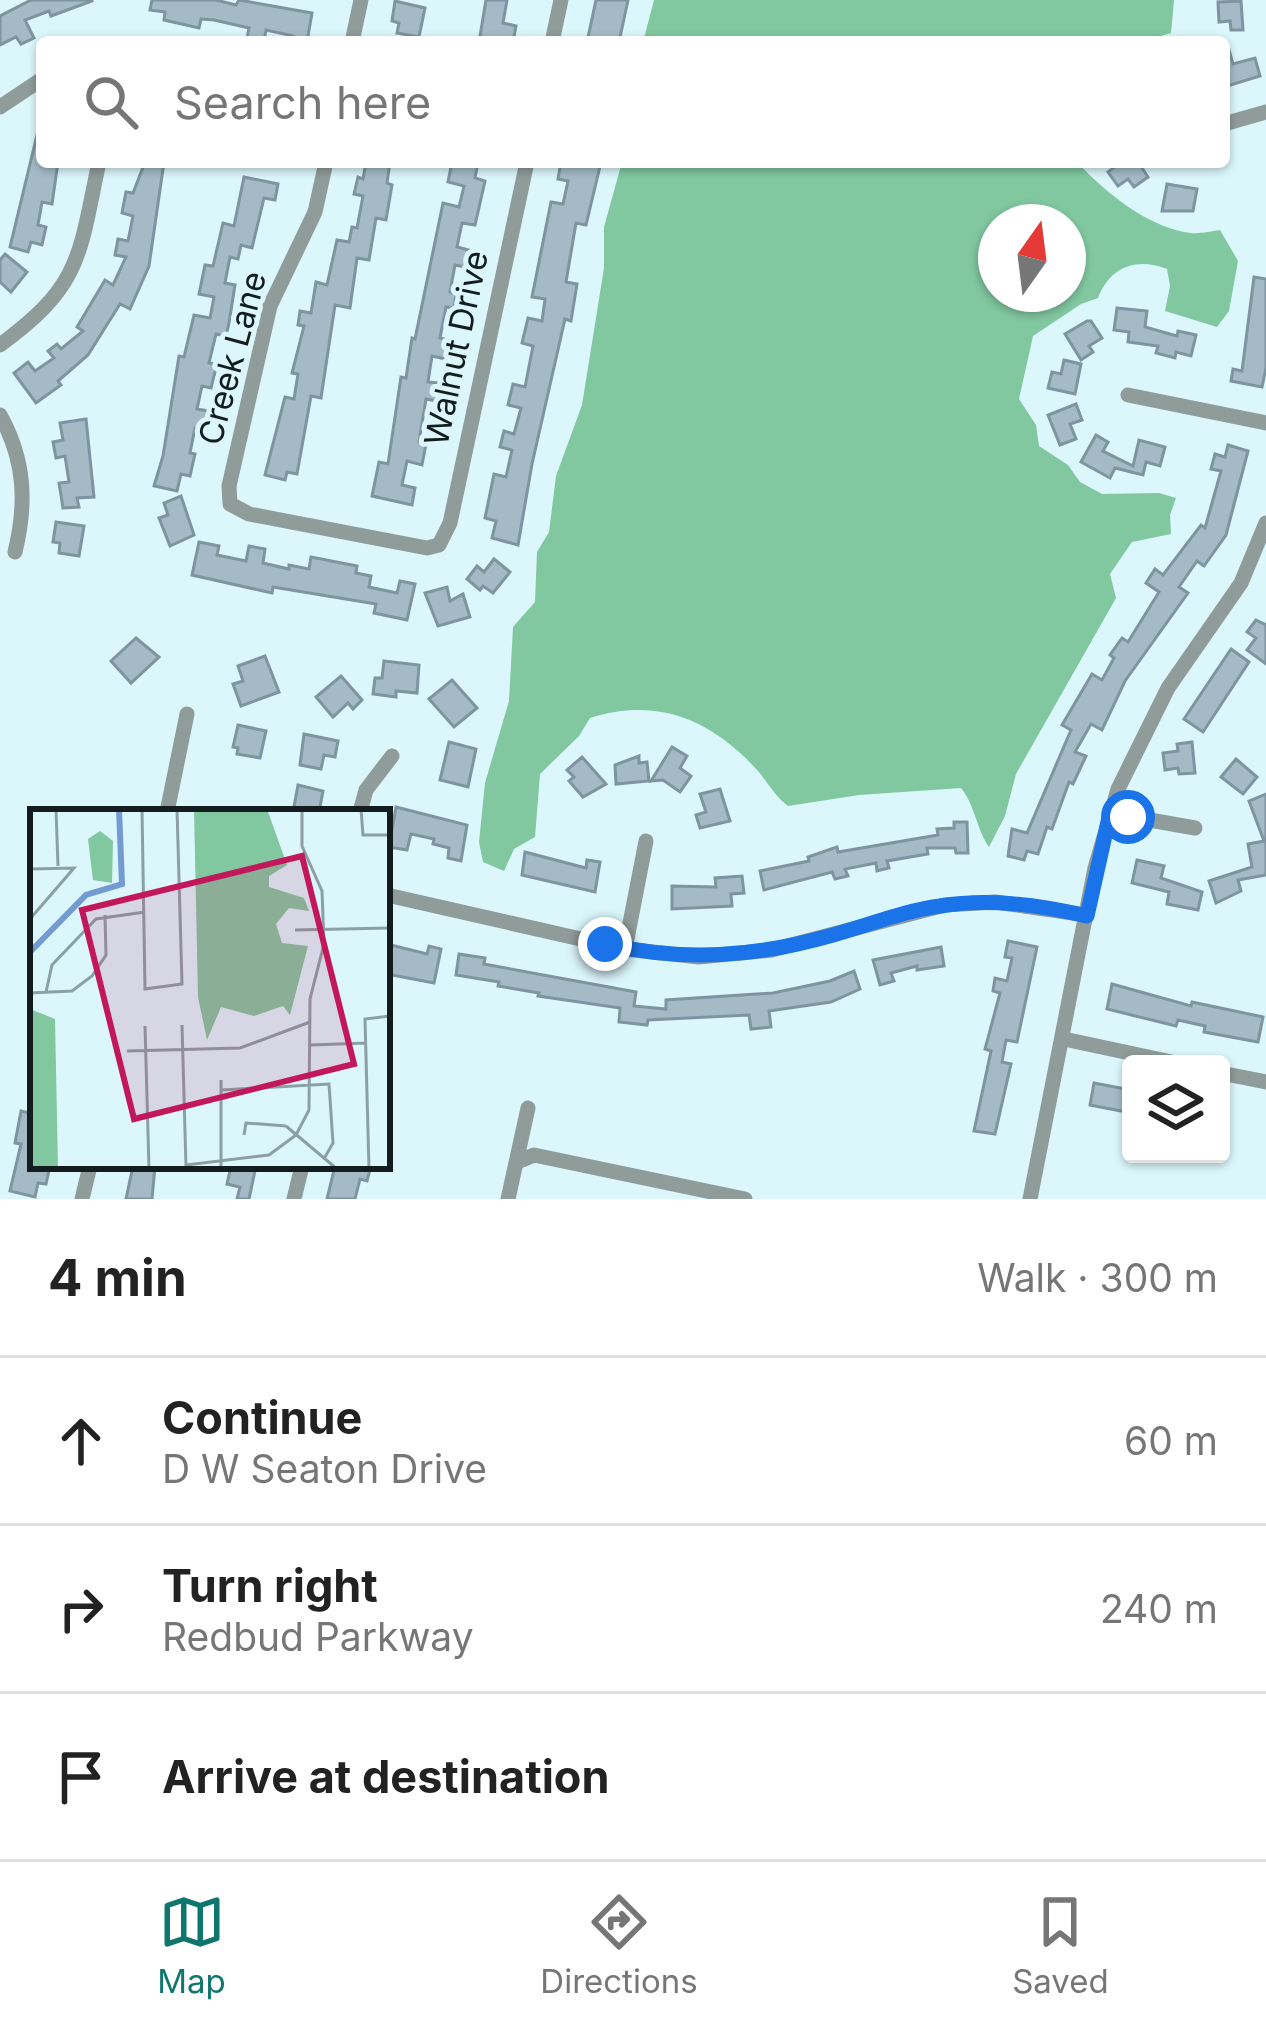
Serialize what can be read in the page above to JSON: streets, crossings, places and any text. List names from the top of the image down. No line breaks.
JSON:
{"streets":{"street":["Walnut Drive","Creek Lane"]},"crossings":[["Walnut Drive","Creek Lane"]],"north":"top","page":{"search":"Search here","heading":["4 min","Walk · 300 m"],"list":[["Continue","D W Seaton Drive","60 m"],["Turn right","Redbud Parkway","240 m"],"Arrive at destination"],"nav":["Map","Directions","Saved"]}}
